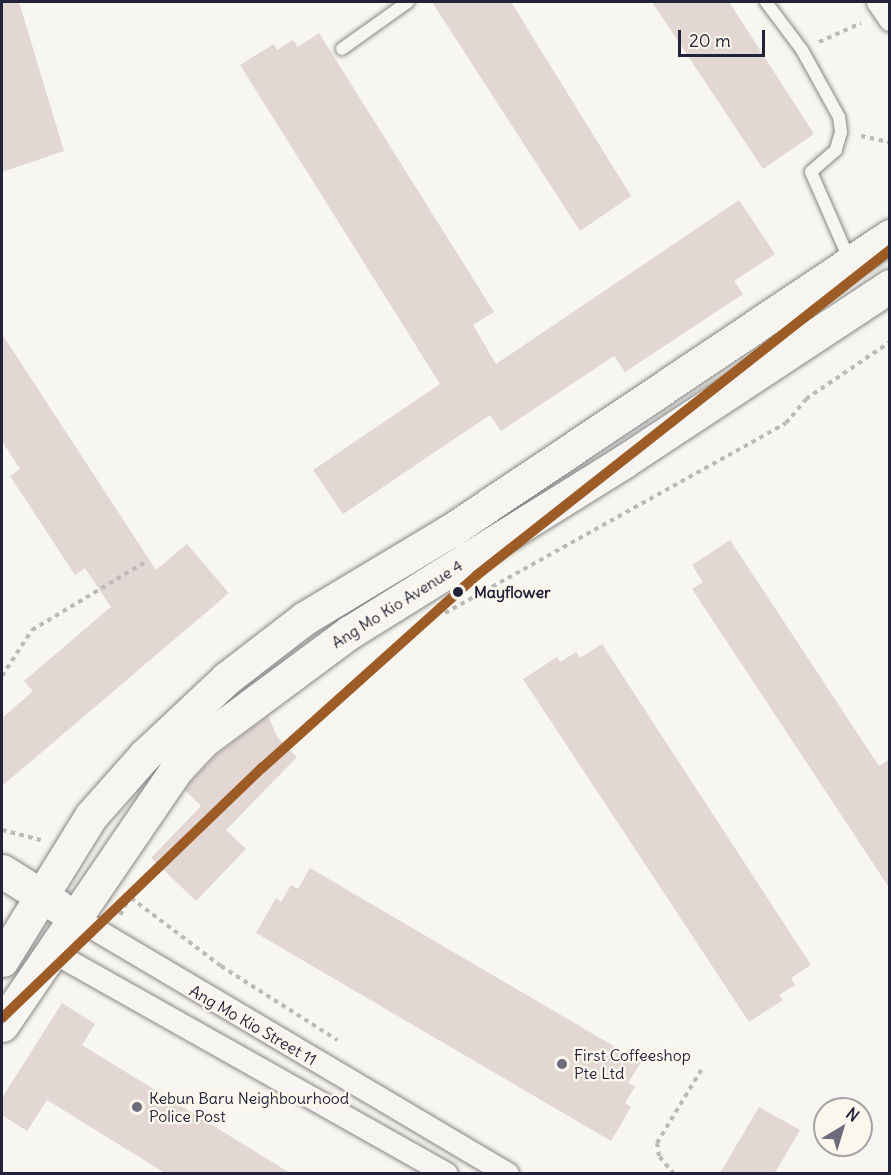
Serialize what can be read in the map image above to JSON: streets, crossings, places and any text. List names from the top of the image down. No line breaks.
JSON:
{"streets":{"main road":["Ang Mo Kio Avenue 4","Ang Mo Kio Street 11"]},"crossings":[["Ang Mo Kio Avenue 4","Ang Mo Kio Street 11"]],"places":["Mayflower","First Coffeeshop Pte Ltd","Kebun Baru Neighbourhood Police Post"],"scale_bar":"20 m","north":"top right"}
